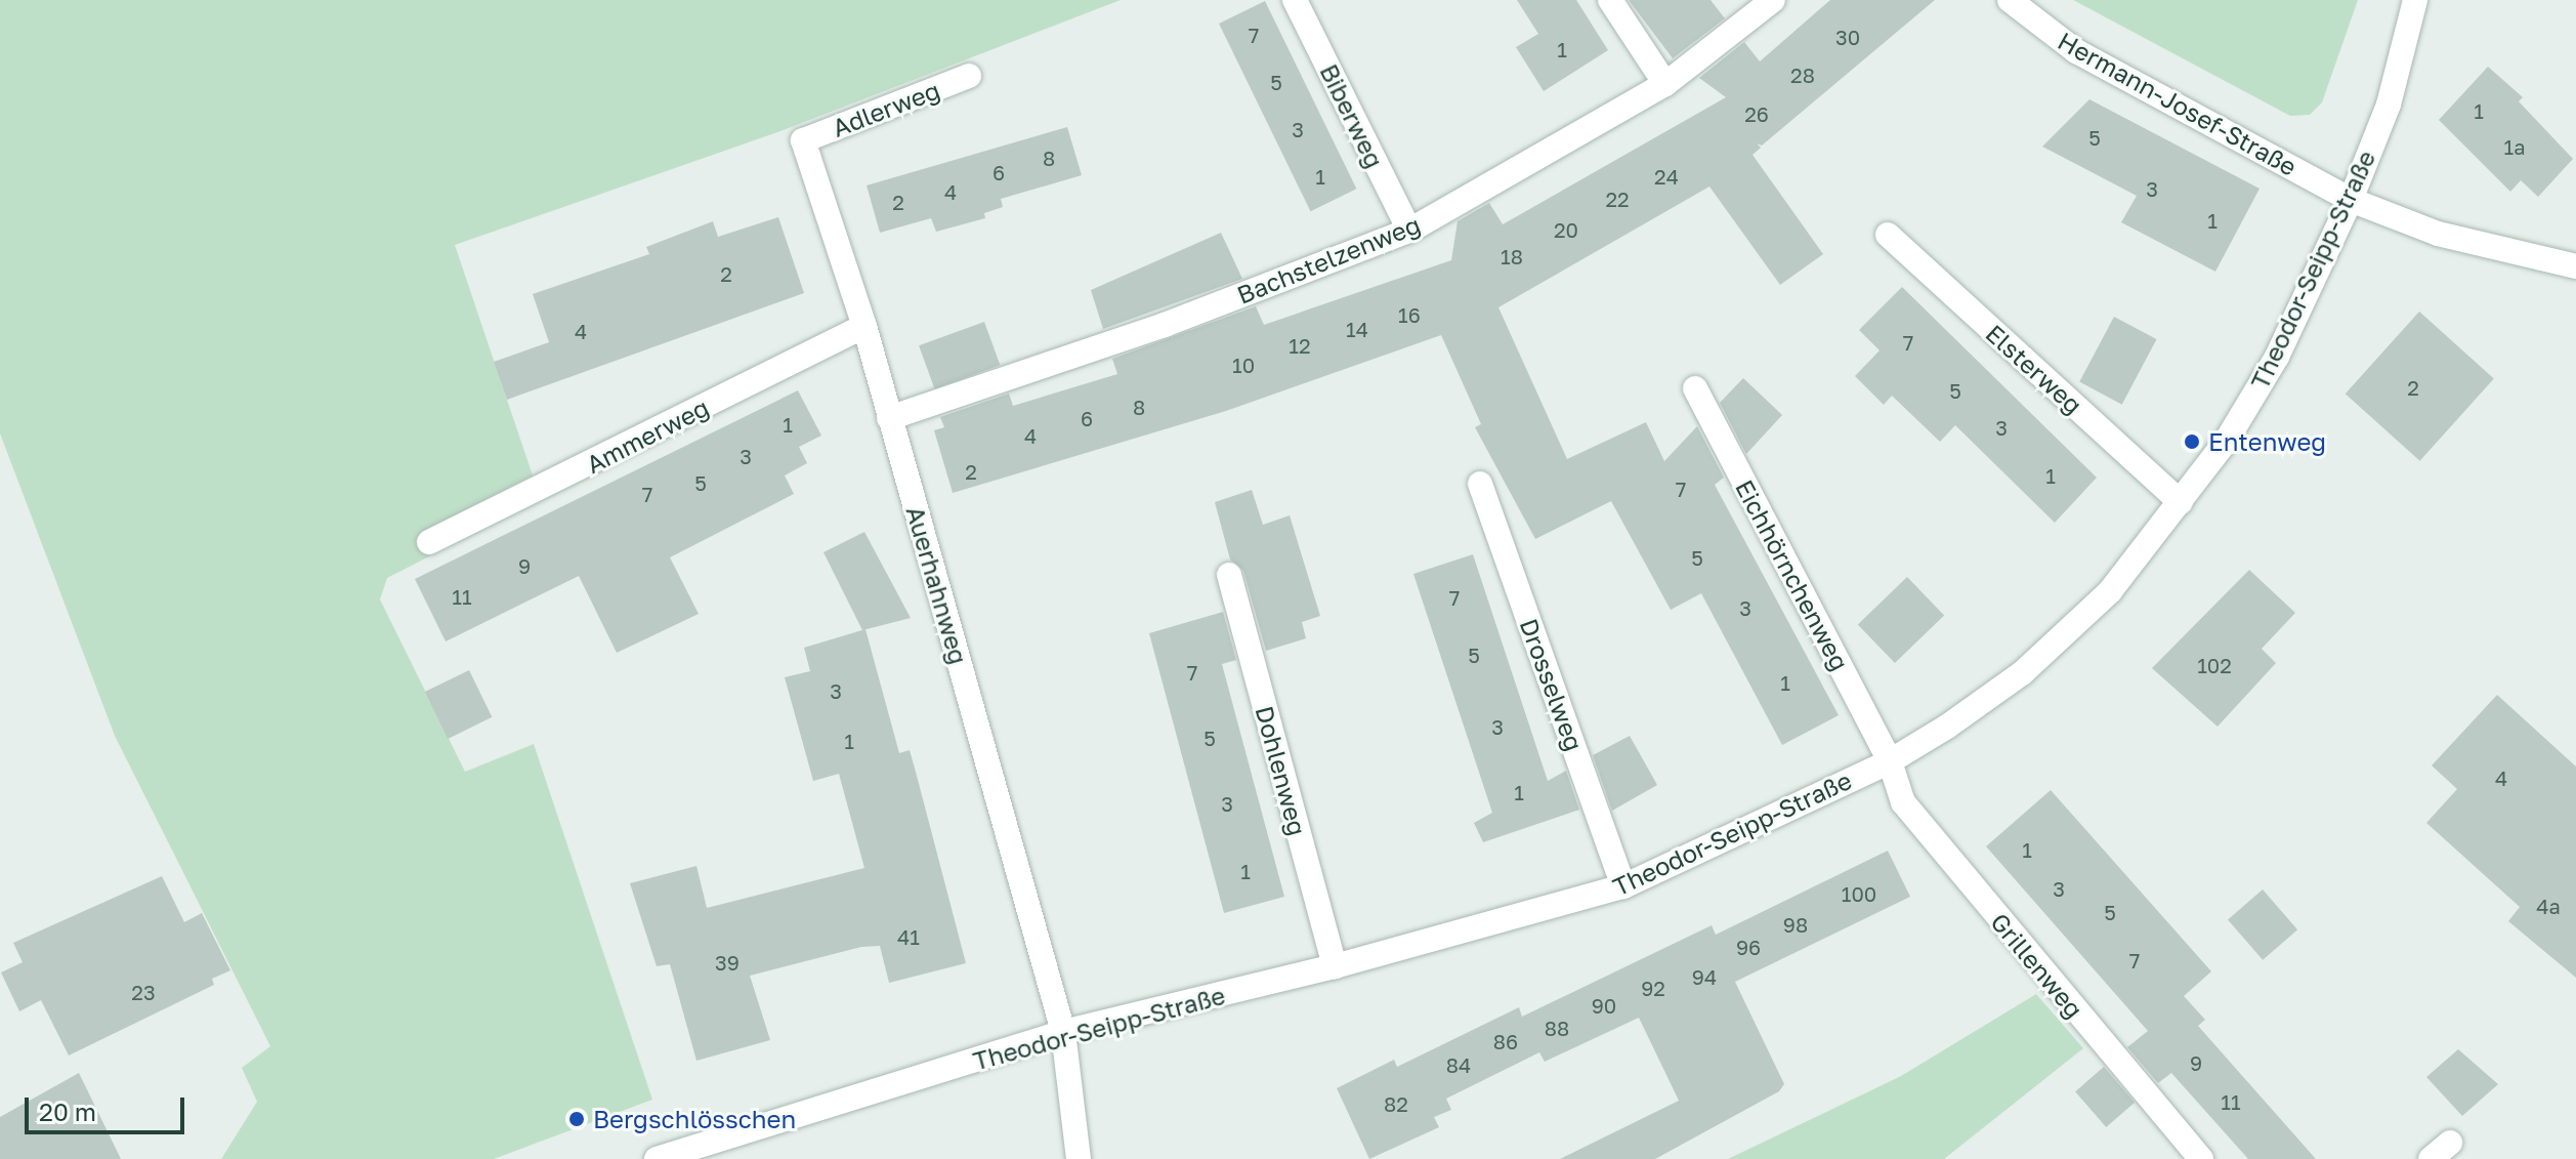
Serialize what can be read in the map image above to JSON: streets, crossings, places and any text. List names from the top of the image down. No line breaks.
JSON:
{"streets":{"street":["Hermann-Josef-Straße","Adlerweg","Biberweg","Bachstelzenweg","Theodor-Seipp-Straße","Elsterweg","Ammerweg","Eichhörnchenweg","Auerhahnweg","Drosselweg","Dohlenweg","Grillenweg"]},"crossings":[["Hermann-Josef-Straße","Theodor-Seipp-Straße"],["Adlerweg","Auerhahnweg"],["Biberweg","Bachstelzenweg"],["Bachstelzenweg","Auerhahnweg"],["Theodor-Seipp-Straße","Elsterweg"],["Theodor-Seipp-Straße","Eichhörnchenweg"],["Theodor-Seipp-Straße","Auerhahnweg"],["Theodor-Seipp-Straße","Drosselweg"],["Theodor-Seipp-Straße","Dohlenweg"],["Theodor-Seipp-Straße","Grillenweg"],["Ammerweg","Auerhahnweg"],["Eichhörnchenweg","Grillenweg"]],"places":["Entenweg","Bergschlösschen"],"house_numbers":["7","30","1","28","5","1","26","3","5","1a","8","6","1","24","3","4","22","2","1","20","18","2","16","14","4","7","12","10","2","5","8","6","1","3","4","3","2","1","5","7","7","5","9","11","7","3","5","102","7","1","3","3","5","1","4","1","3","1","1","3","100","4a","5","98","41","96","7","39","94","92","23","90","88","86","9","84","11","82"],"scale_bar":"20 m"}
